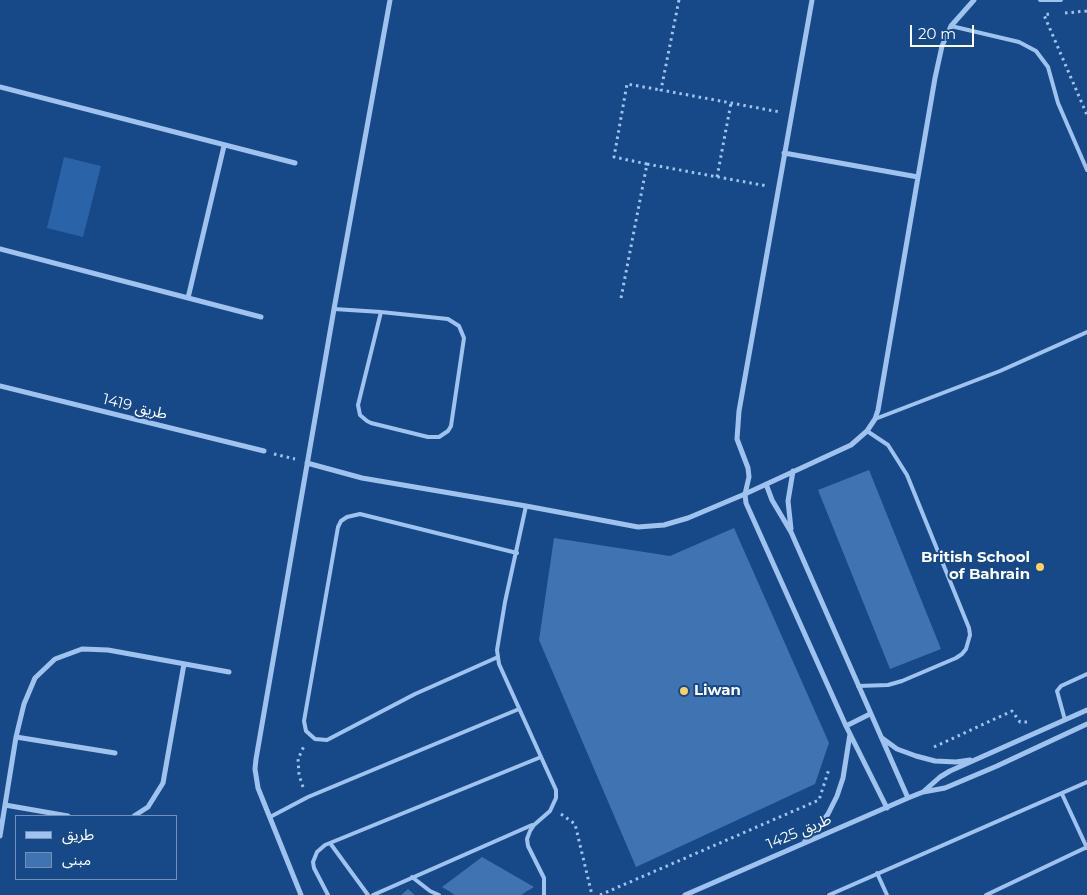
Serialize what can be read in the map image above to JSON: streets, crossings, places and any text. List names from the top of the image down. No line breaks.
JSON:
{"streets":{"street":["طريق 1419","طريق 1425"]},"places":["British School of Bahrain","Liwan"],"legend":["طريق","مبنى"],"scale_bar":"20 m"}
